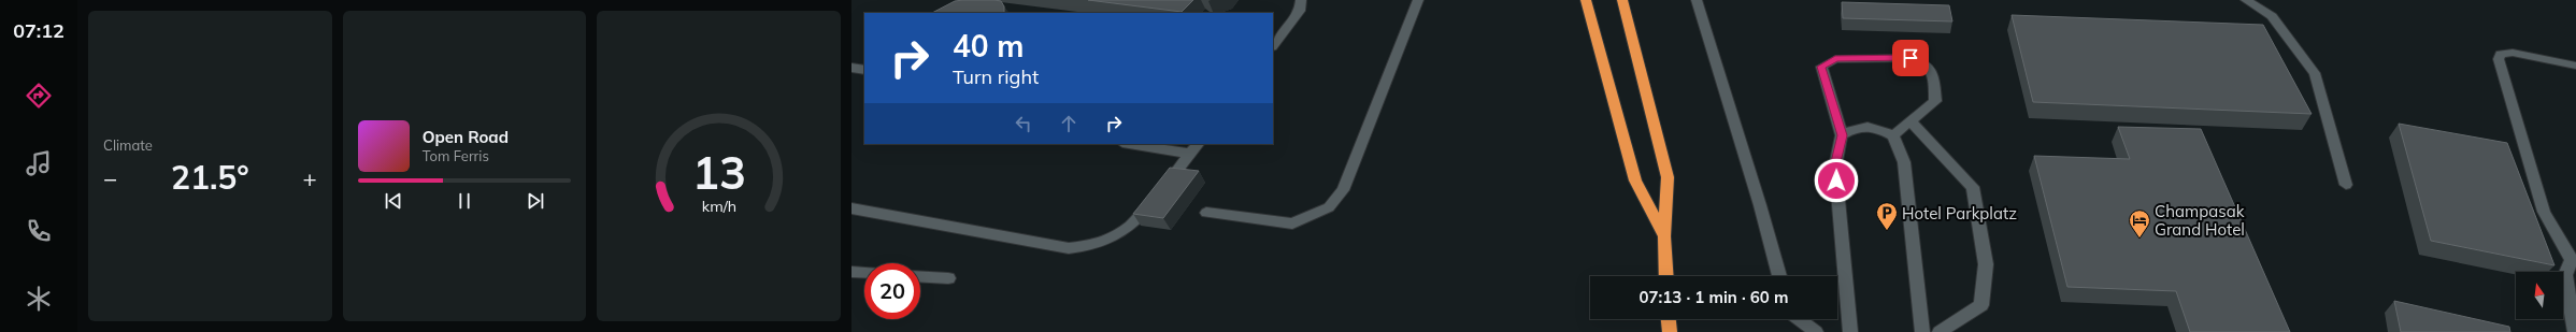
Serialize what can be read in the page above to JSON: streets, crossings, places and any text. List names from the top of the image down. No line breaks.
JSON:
{"places":{"parking":["Hotel Parkplatz"],"hotel":["Champasak Grand Hotel"]},"north":"top","page":{"tabs":"07:12","tile":"Climate","turn":["40 m","Turn right"],"song":["Open Road","Tom Ferris"],"heat":["−","21.5°","+"],"limit":"20","trip":"07:13 · 1 min · 60 m","gauge":["13","km/h"]}}
